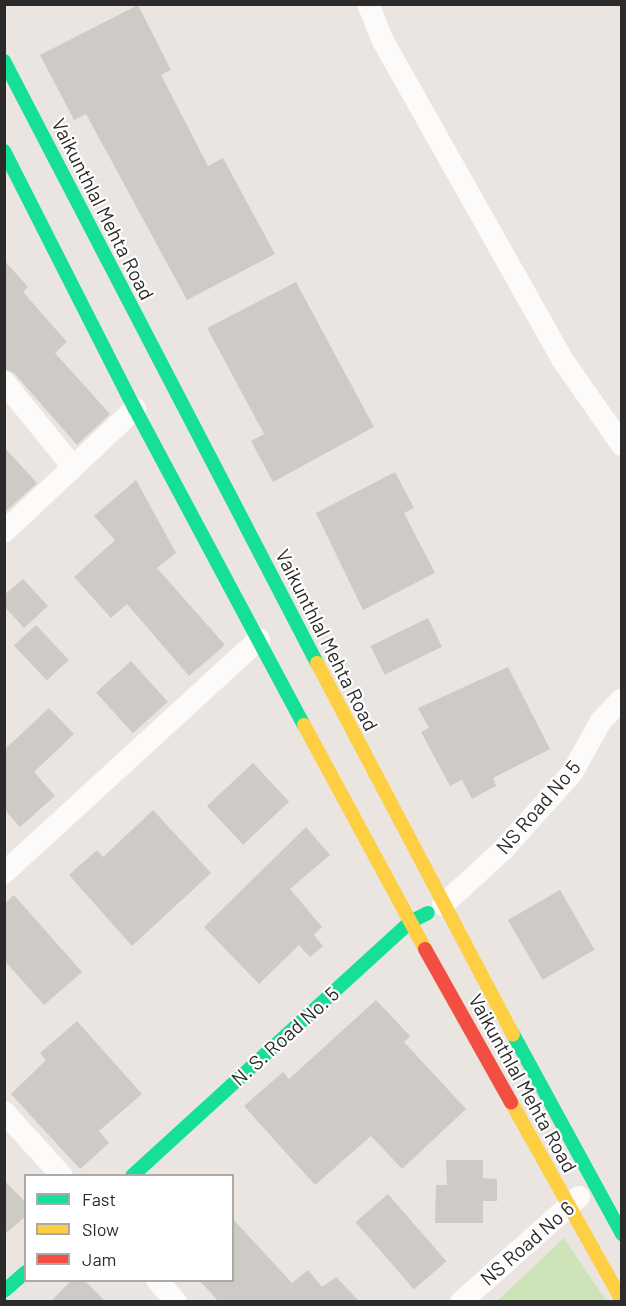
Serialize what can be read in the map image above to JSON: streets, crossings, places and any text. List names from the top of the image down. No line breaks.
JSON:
{"streets":{"main road":["Vaikunthlal Mehta Road","N. S. Road No. 5"],"street":["NS Road No 5","NS Road No 6"]},"crossings":[["Vaikunthlal Mehta Road","NS Road No 5"],["Vaikunthlal Mehta Road","N. S. Road No. 5"],["Vaikunthlal Mehta Road","NS Road No 6"],["NS Road No 5","N. S. Road No. 5"]],"legend":["Fast","Slow","Jam"]}
